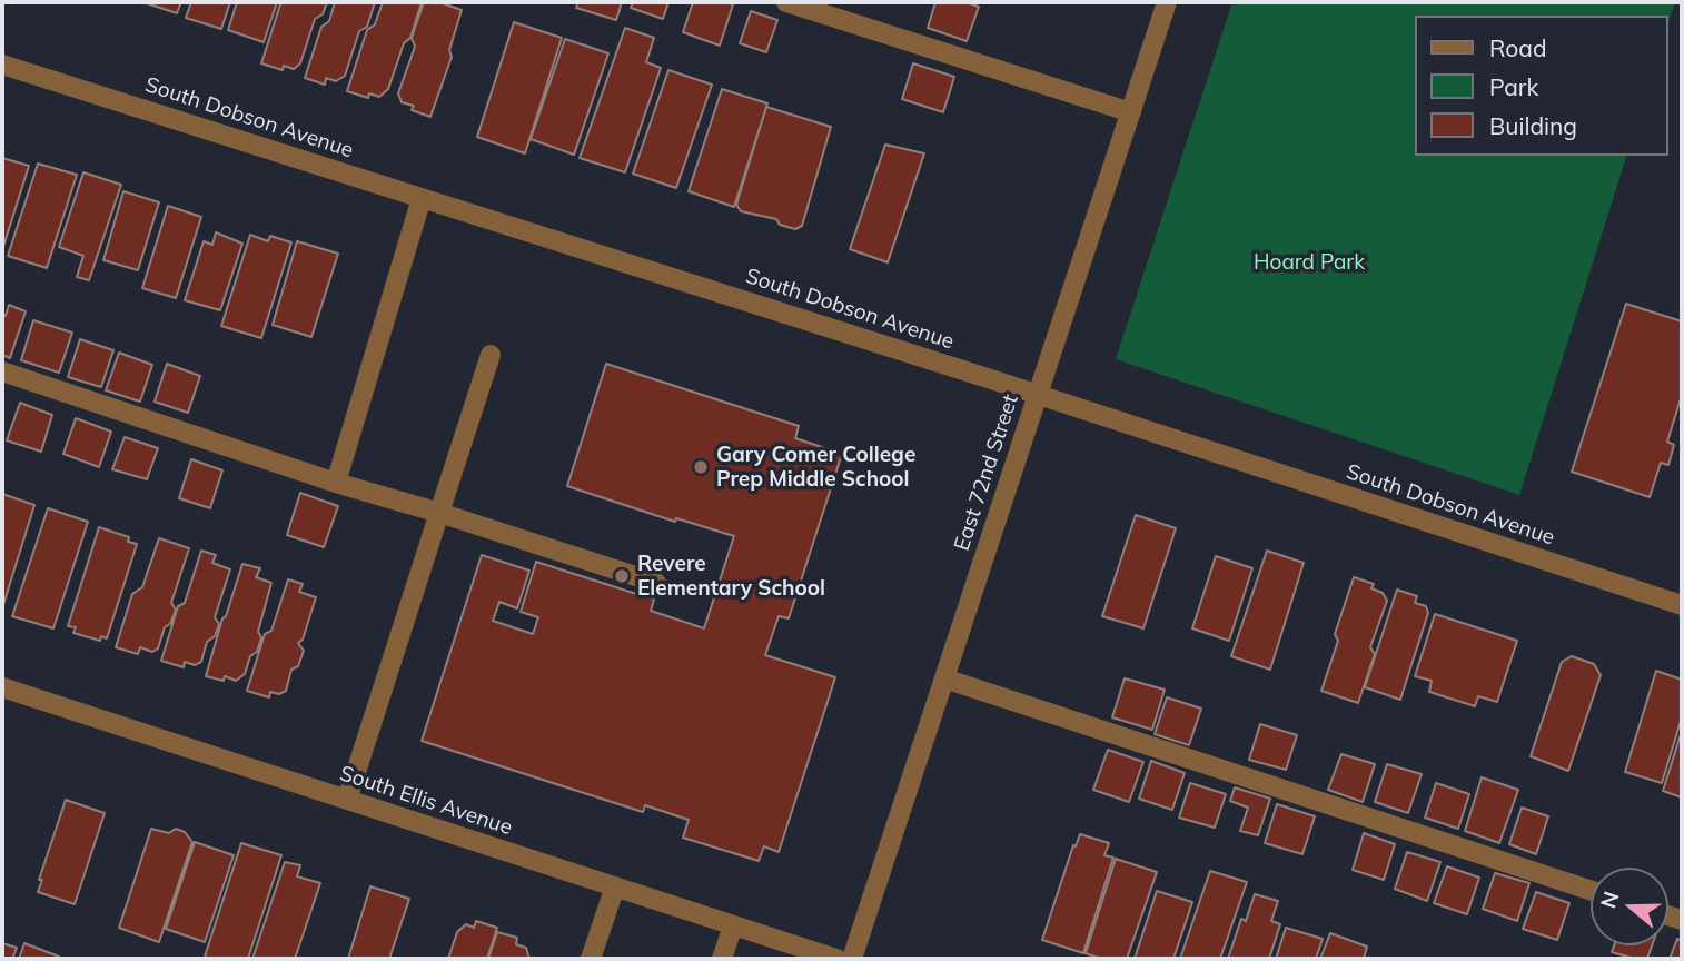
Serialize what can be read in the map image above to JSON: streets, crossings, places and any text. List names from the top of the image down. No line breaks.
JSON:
{"streets":{"street":["South Dobson Avenue","East 72nd Street","South Ellis Avenue"]},"crossings":[["South Dobson Avenue","East 72nd Street"]],"parks":["Hoard Park"],"places":["Gary Comer College Prep Middle School","Revere Elementary School"],"legend":["Road","Park","Building"],"north":"left"}
